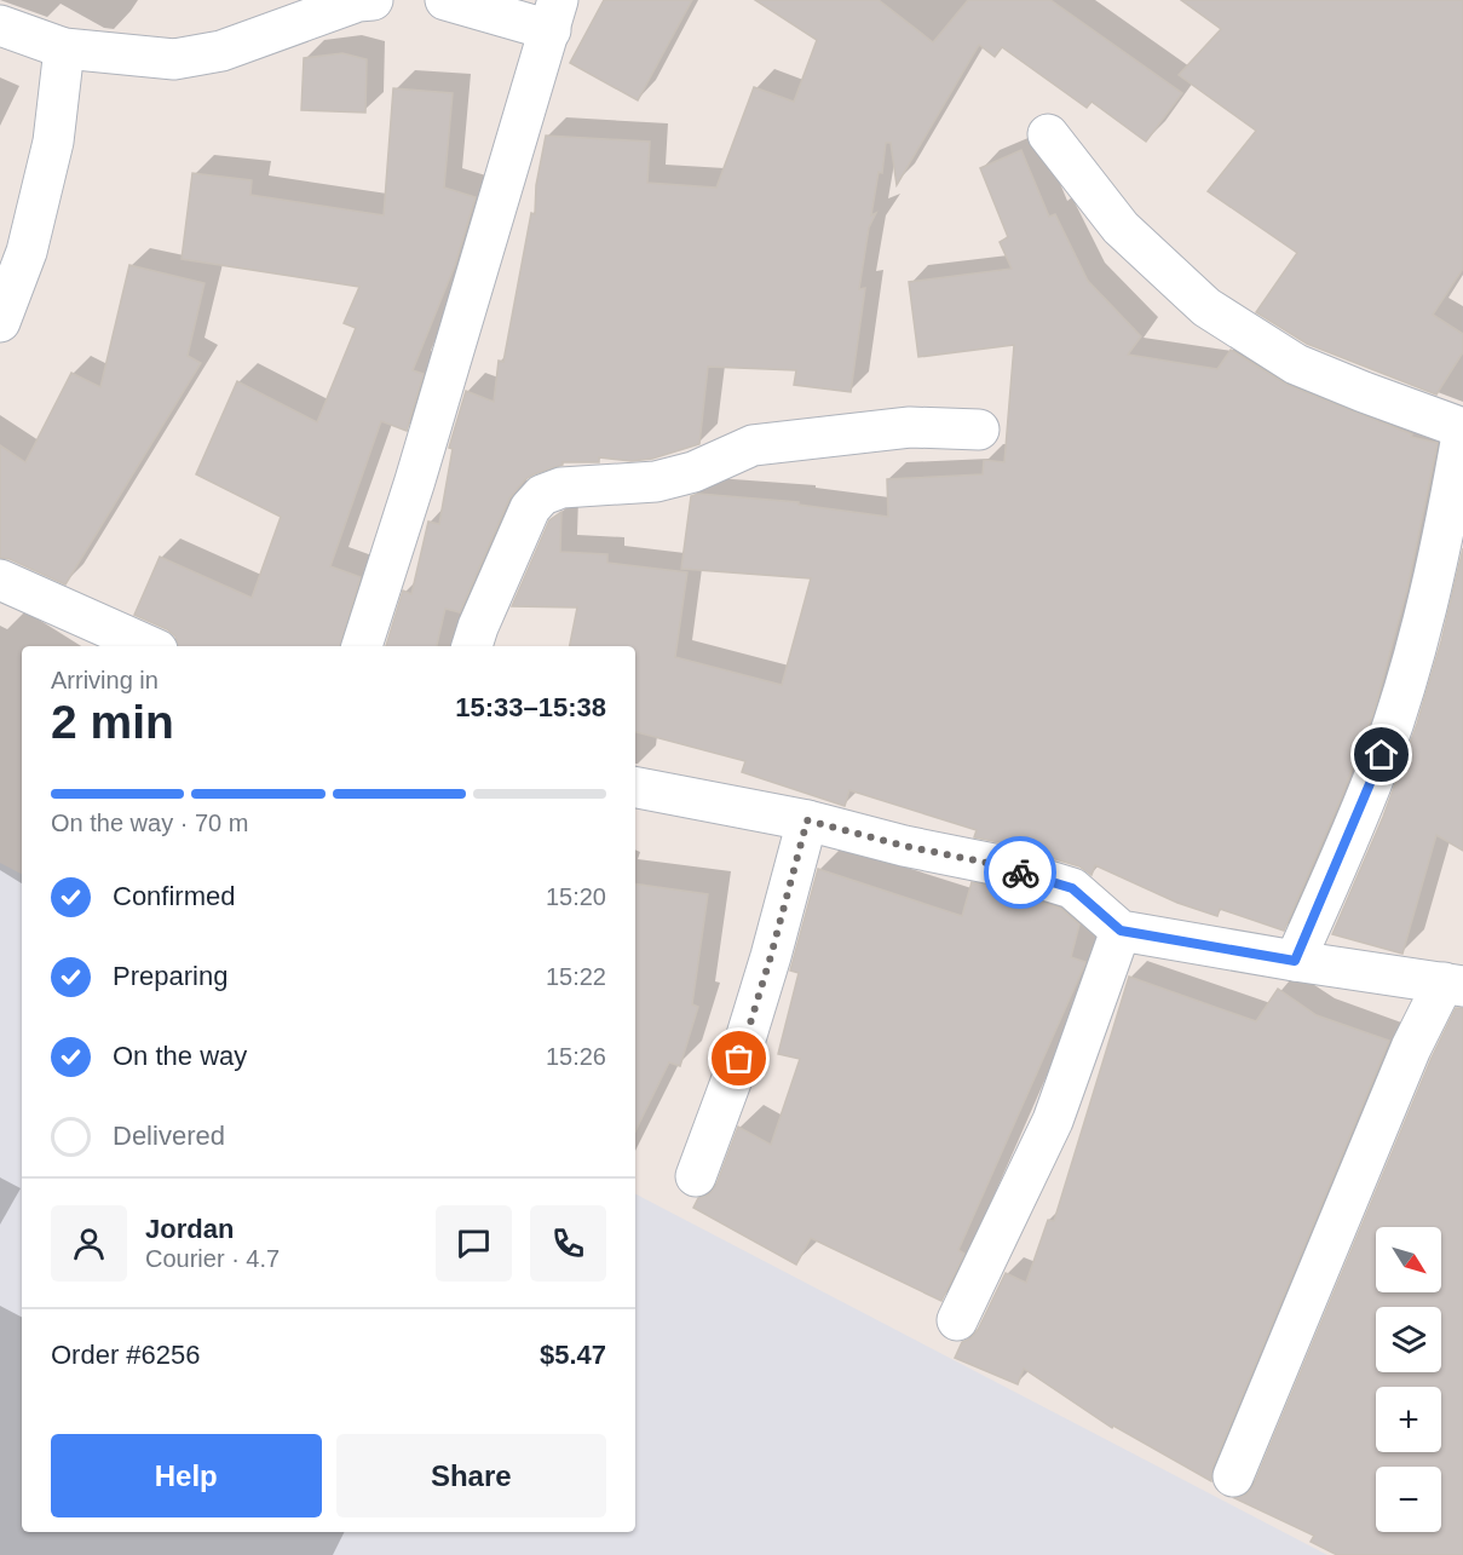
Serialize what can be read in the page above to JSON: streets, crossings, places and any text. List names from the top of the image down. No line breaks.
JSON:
{"north":"bottom right","page":{"heading":["2 min","Arriving in","15:33–15:38"],"panel":["Jordan","Courier · 4.7","Order #6256","$5.47"],"bar":"On the way · 70 m","list":[["Confirmed","15:20"],["Preparing","15:22"],["On the way","15:26"],"Delivered"],"map_buttons":["+","−"],"buttons":["Help","Share"]}}
